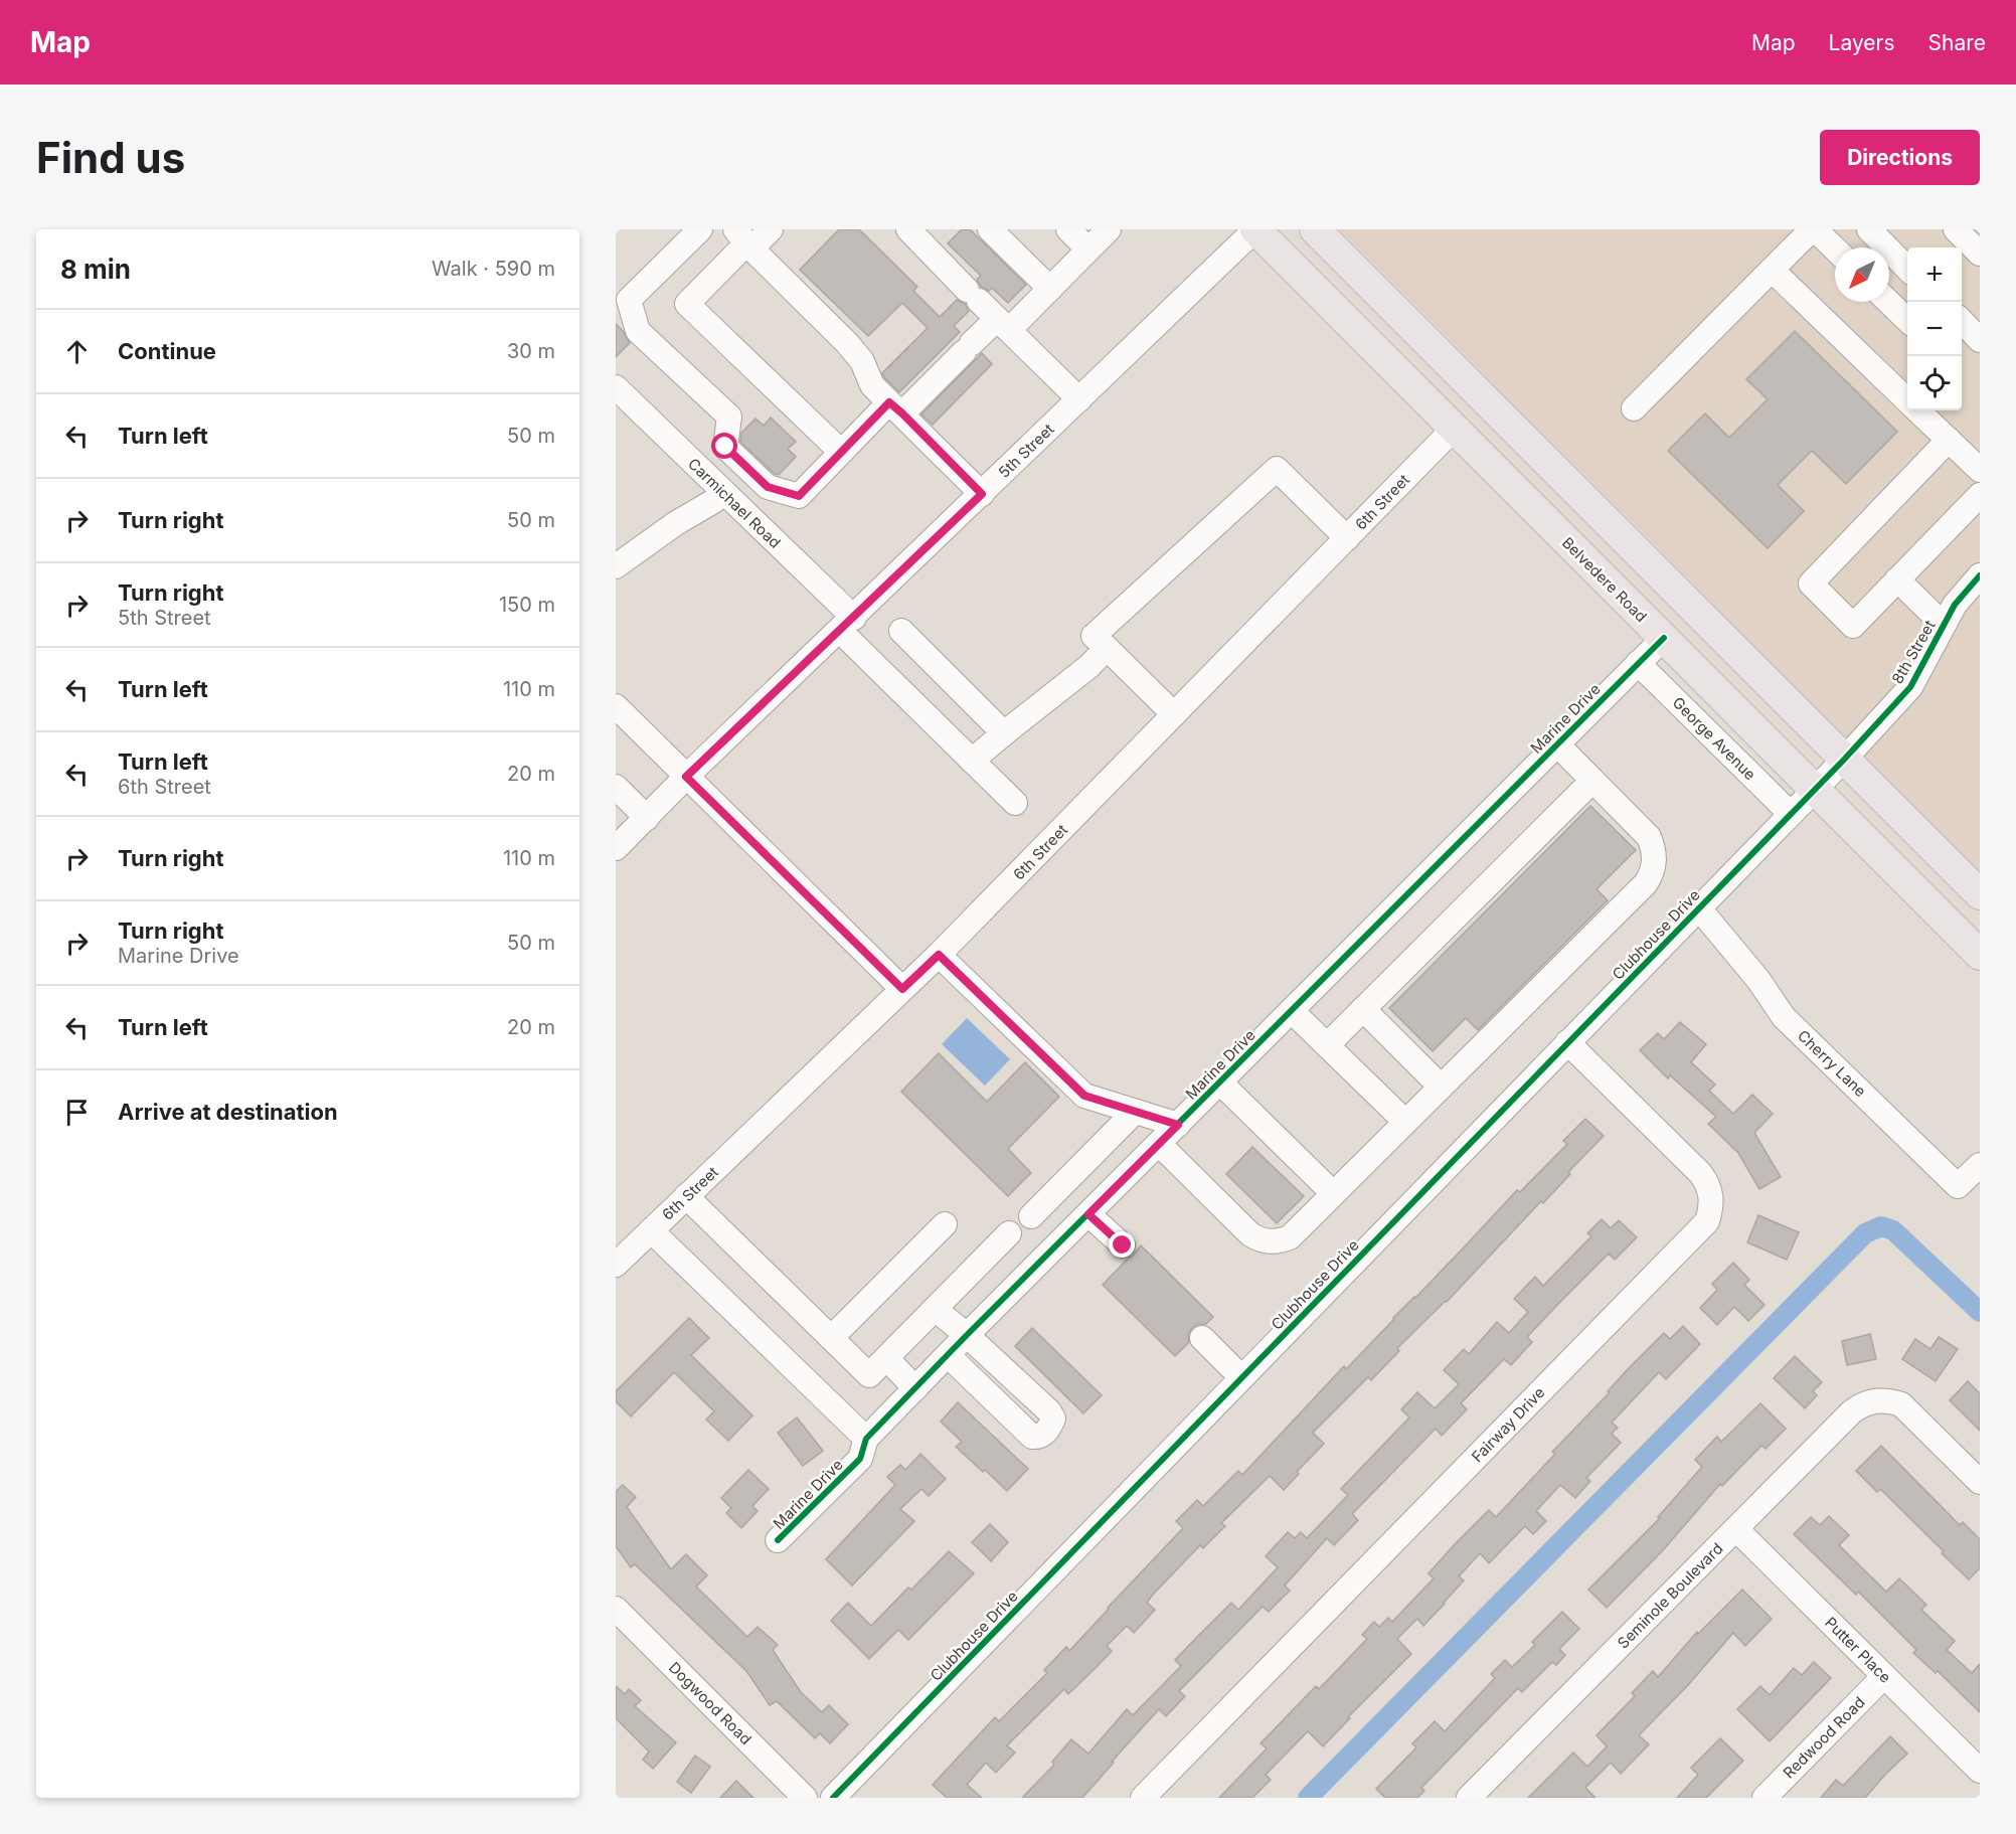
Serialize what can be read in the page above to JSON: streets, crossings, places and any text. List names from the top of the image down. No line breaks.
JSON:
{"streets":{"main road":["Belvedere Road"],"street":["5th Street","6th Street","Carmichael Road","8th Street","Marine Drive","George Avenue","Clubhouse Drive","Cherry Lane","Fairway Drive","Seminole Boulevard","Putter Place","Dogwood Road","Redwood Road"]},"crossings":[["5th Street","Carmichael Road"],["5th Street","Belvedere Road"],["6th Street","Belvedere Road"],["Belvedere Road","8th Street"],["Belvedere Road","Marine Drive"],["Belvedere Road","Clubhouse Drive"],["8th Street","Clubhouse Drive"],["Marine Drive","George Avenue"],["George Avenue","Clubhouse Drive"],["Clubhouse Drive","Cherry Lane"],["Clubhouse Drive","Fairway Drive"],["Seminole Boulevard","Putter Place"],["Putter Place","Redwood Road"]],"north":"bottom left","page":{"header":"Map","nav":["Map","Layers","Share"],"buttons":"Directions","title":"Find us","heading":["8 min","Walk · 590 m"],"map_buttons":["+","−"],"list":[["Continue","30 m"],["Turn left","50 m"],["Turn right","50 m"],["Turn right","5th Street","150 m"],["Turn left","110 m"],["Turn left","6th Street","20 m"],["Turn right","110 m"],["Turn right","Marine Drive","50 m"],["Turn left","20 m"],"Arrive at destination"]}}
